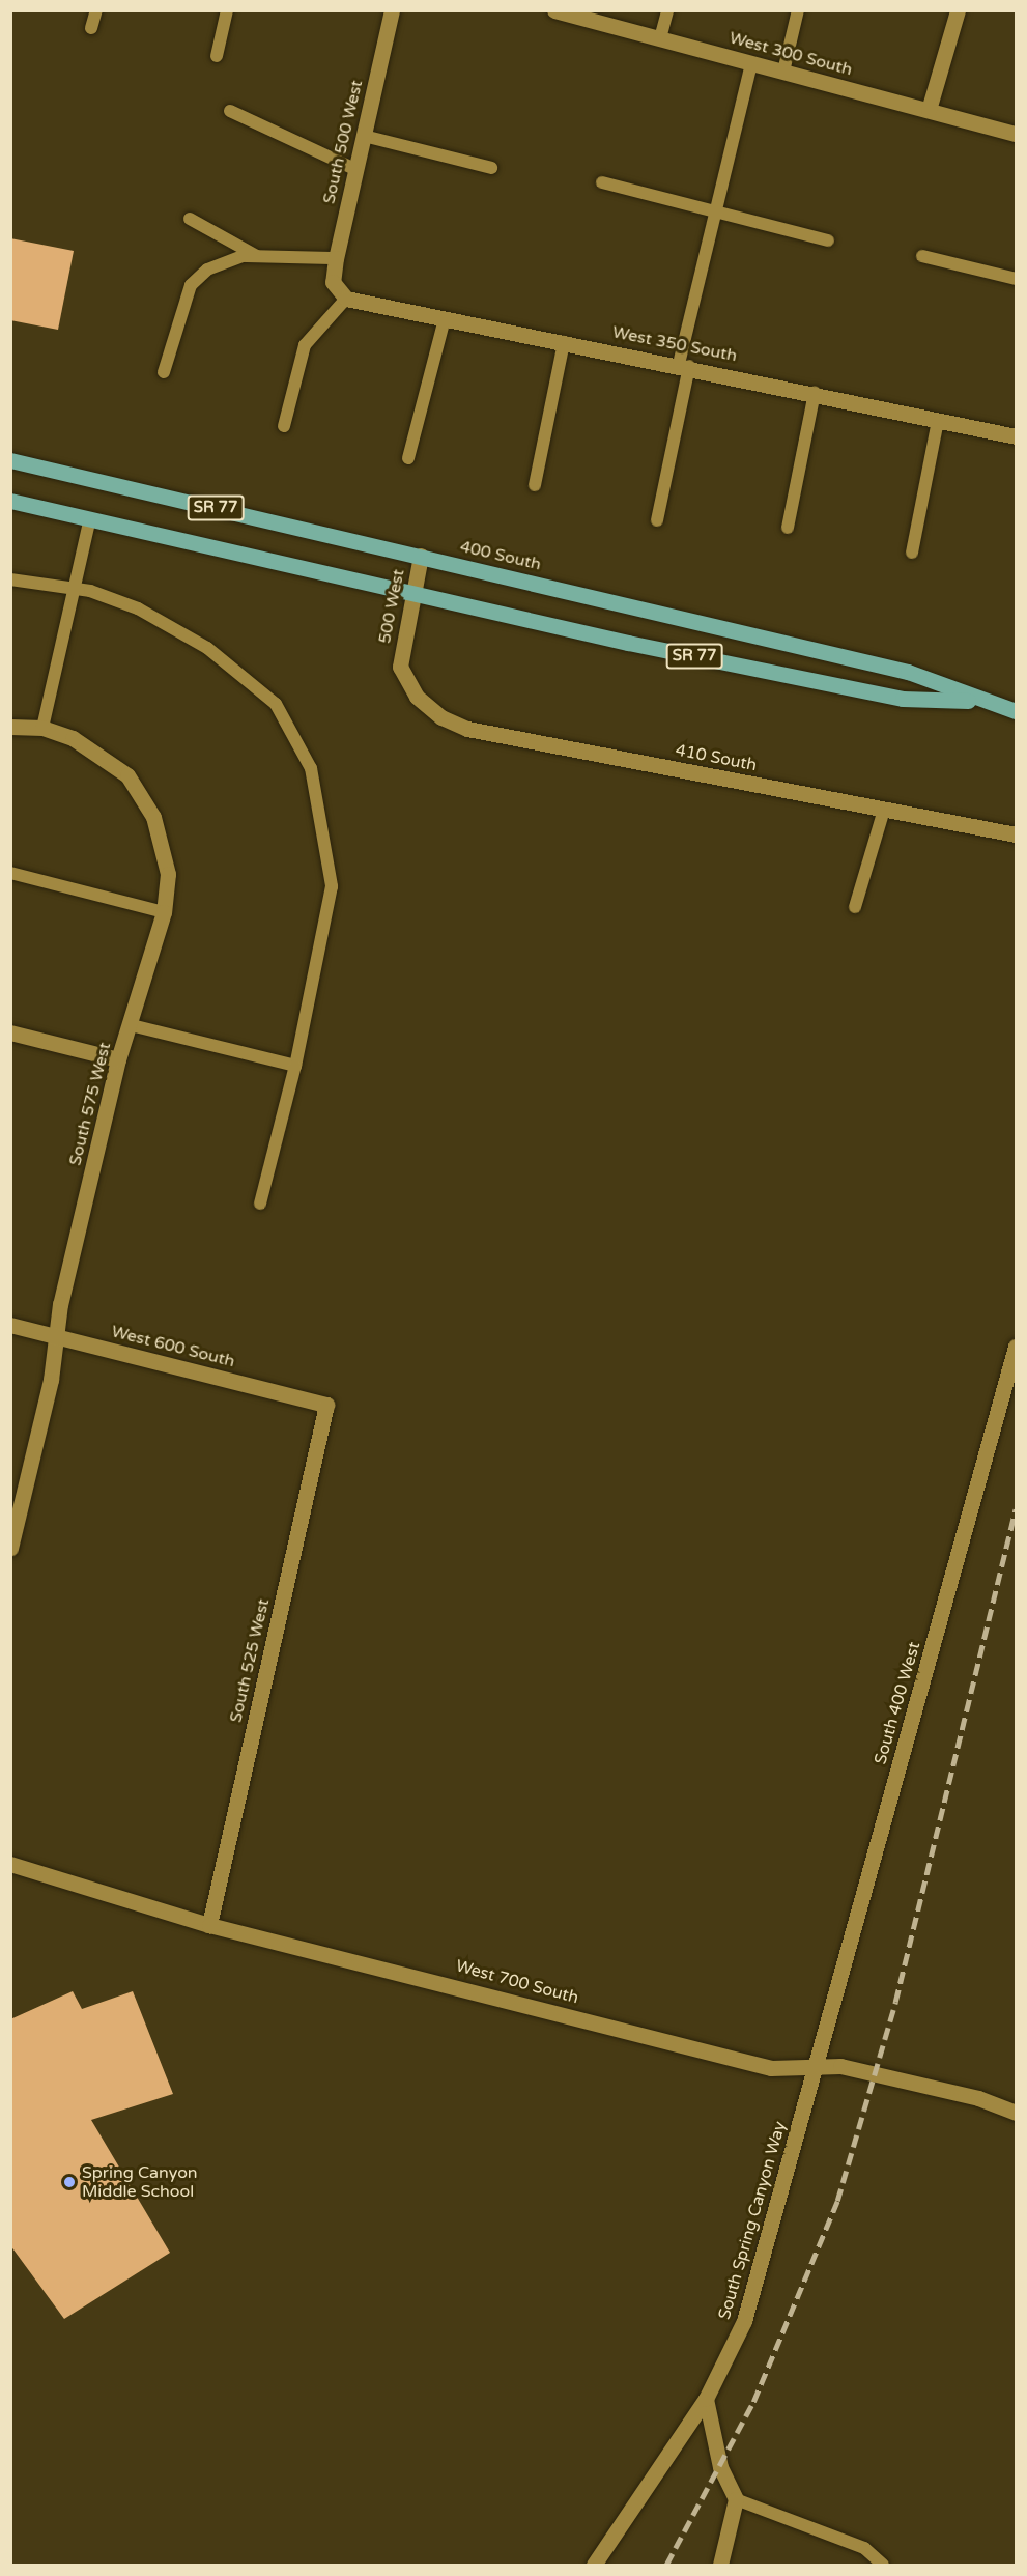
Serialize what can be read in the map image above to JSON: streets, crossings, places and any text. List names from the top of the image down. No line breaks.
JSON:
{"streets":{"main road":["SR 77","400 South"],"street":["West 300 South","South 500 West","West 350 South","500 West","410 South","South 575 West","West 600 South","South 525 West","South 400 West","West 700 South","South Spring Canyon Way"]},"crossings":[["South 500 West","West 350 South"],["400 South","500 West"],["500 West","410 South"],["South 575 West","West 600 South"],["West 600 South","South 525 West"],["South 525 West","West 700 South"],["South 400 West","West 700 South"],["South 400 West","South Spring Canyon Way"],["West 700 South","South Spring Canyon Way"]],"places":["Spring Canyon Middle School"]}
